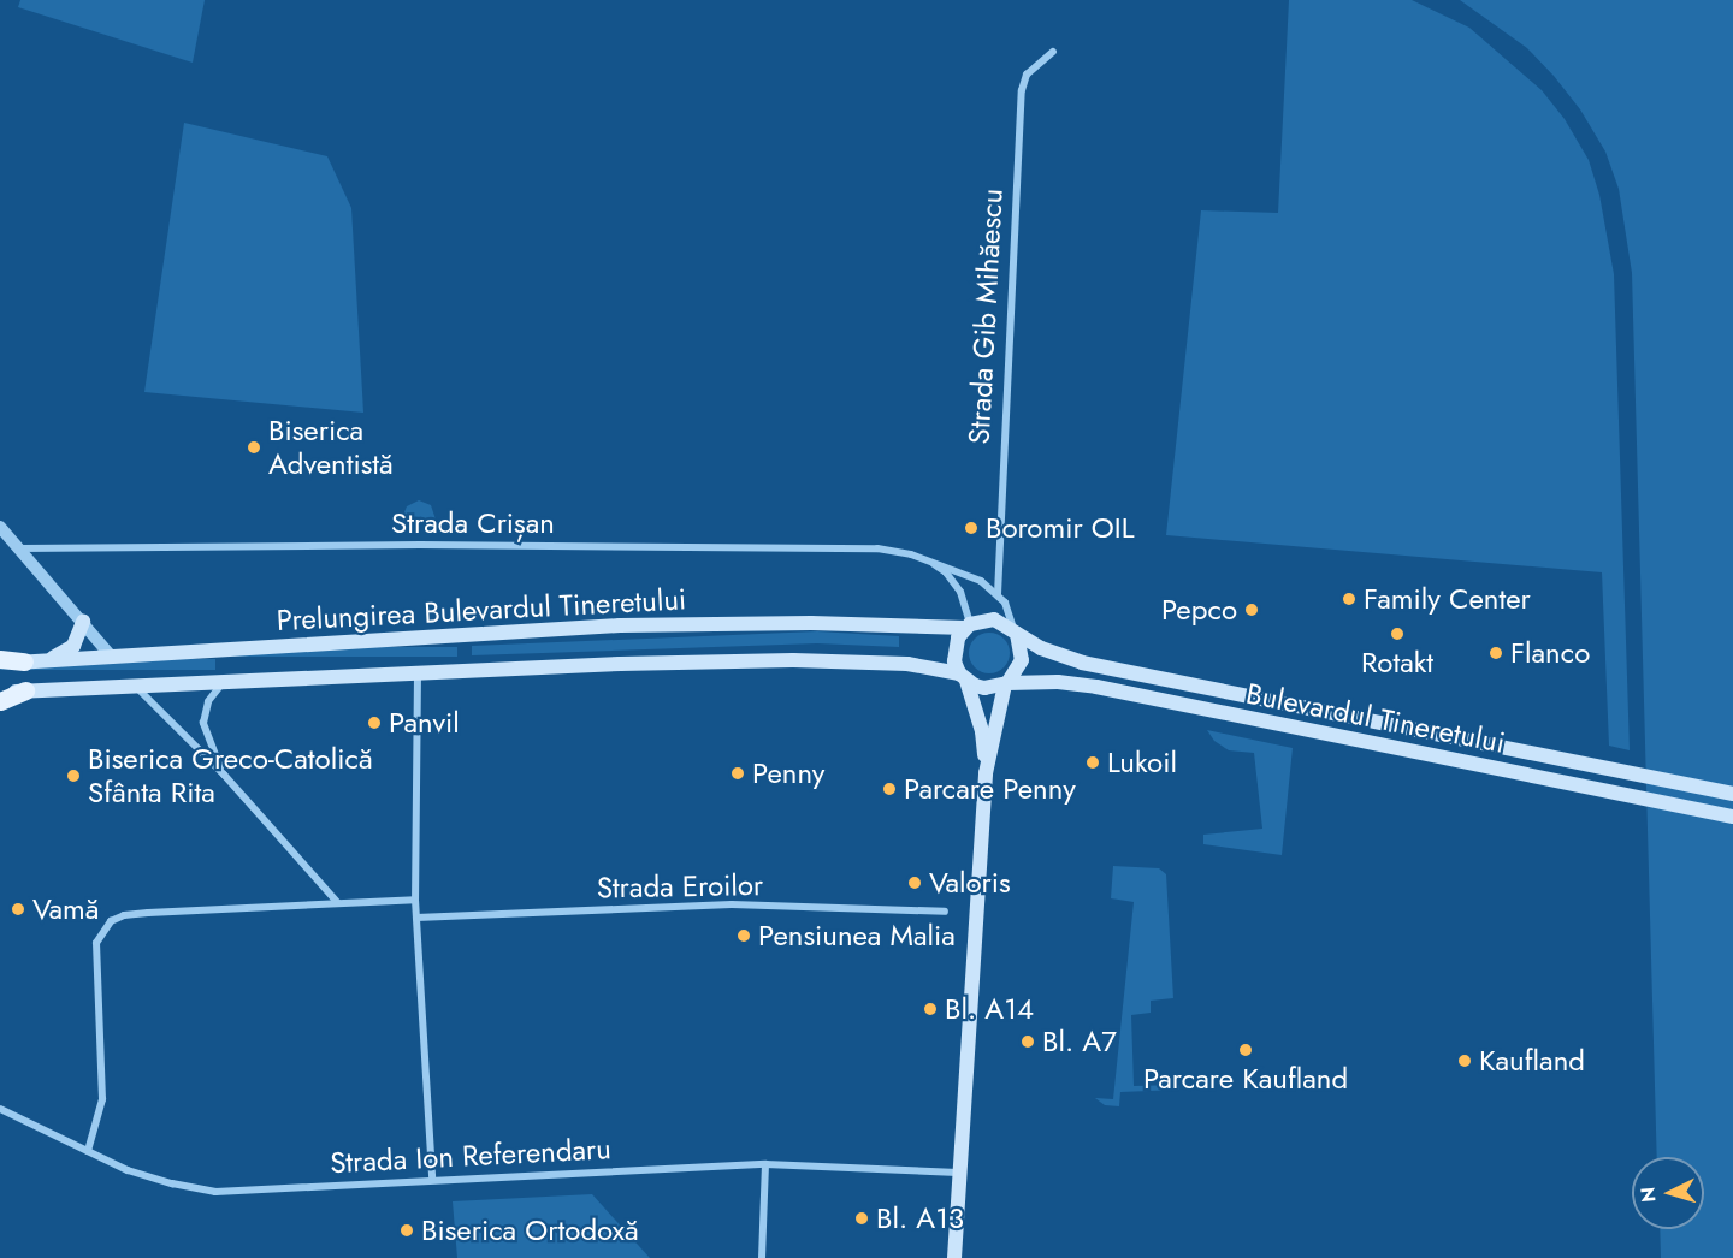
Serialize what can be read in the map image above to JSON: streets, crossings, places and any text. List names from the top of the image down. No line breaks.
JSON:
{"streets":{"main road":["Prelungirea Bulevardul Tineretului","Bulevardul Tineretului"],"street":["Strada Gib Mihăescu","Strada Crișan","Strada Eroilor","Strada Ion Referendaru"]},"crossings":[["Strada Gib Mihăescu","Strada Crișan"],["Strada Crișan","Prelungirea Bulevardul Tineretului"],["Strada Crișan","Bulevardul Tineretului"],["Prelungirea Bulevardul Tineretului","Bulevardul Tineretului"]],"places":["Biserica Adventistă","Boromir OIL","Family Center","Pepco","Rotakt","Flanco","Panvil","Lukoil","Penny","Biserica Greco-Catolică Sfânta Rita","Parcare Penny","Valoris","Vamă","Pensiunea Malia","Bl. A14","Bl. A7","Parcare Kaufland","Kaufland","Bl. A13","Biserica Ortodoxă"],"north":"left"}
